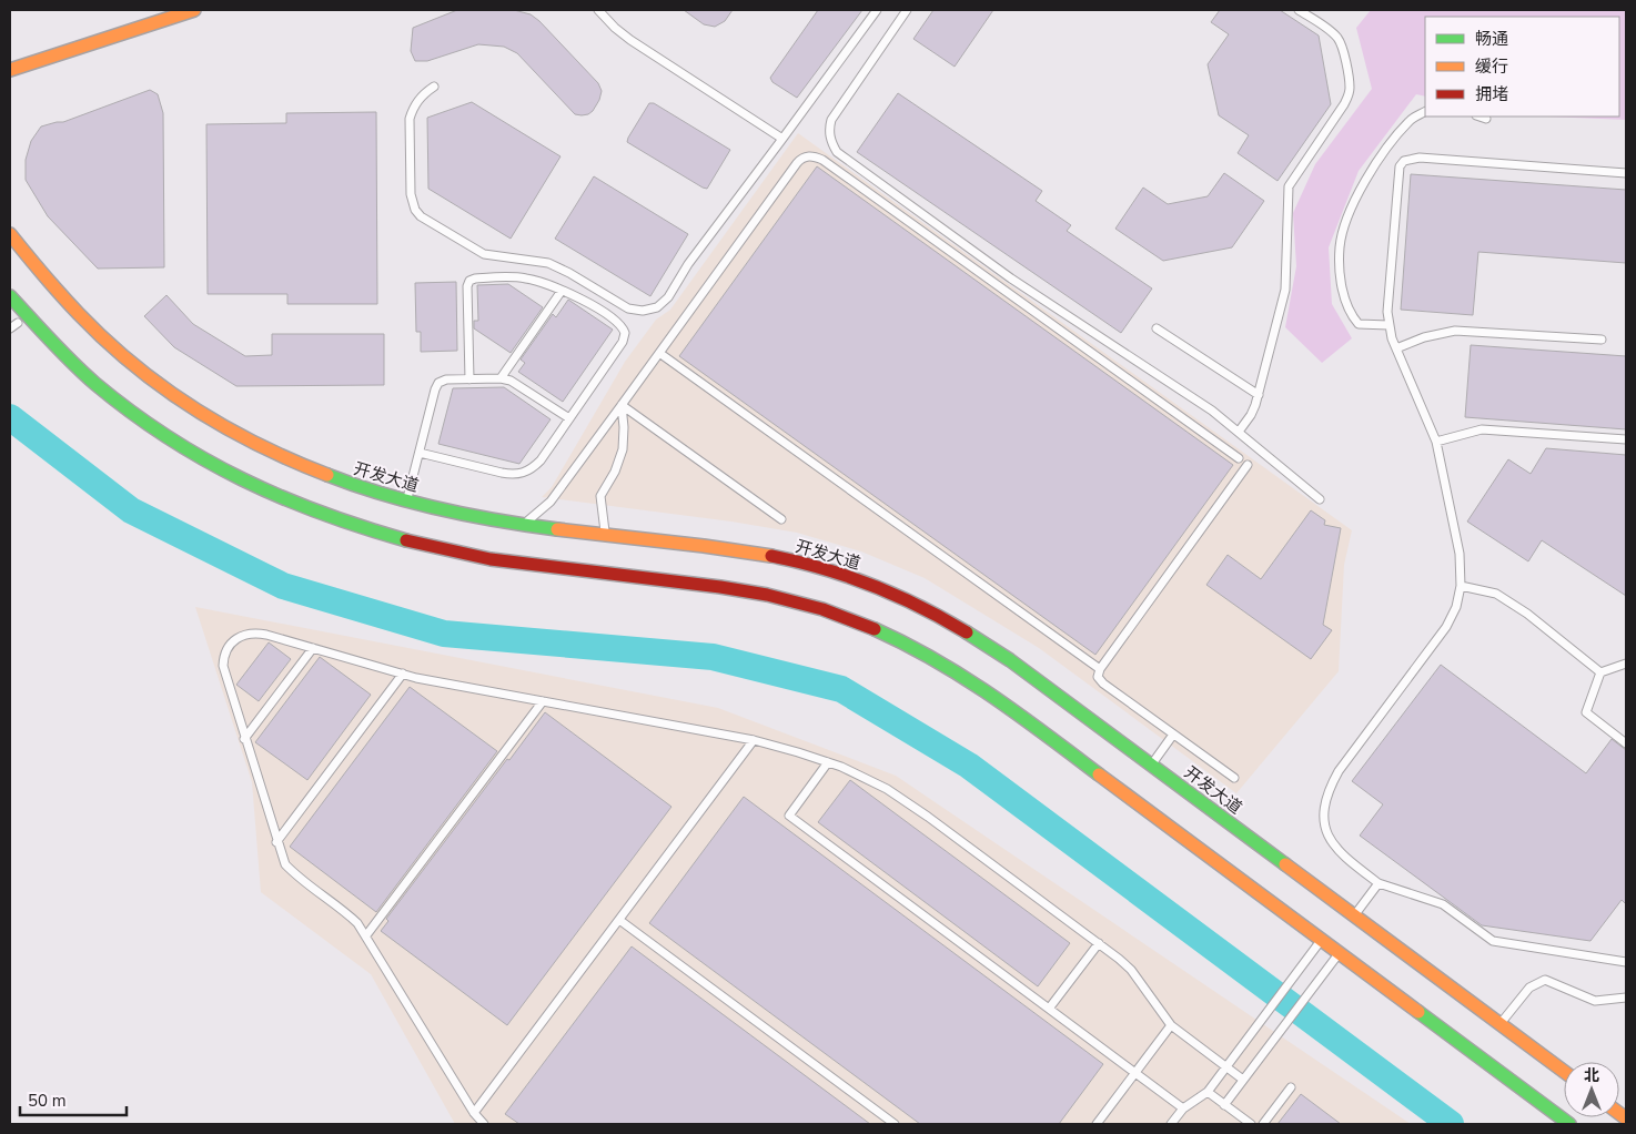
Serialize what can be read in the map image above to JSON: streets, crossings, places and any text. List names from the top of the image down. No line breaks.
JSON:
{"streets":{"main road":["开发大道"]},"legend":["畅通","缓行","拥堵"],"scale_bar":"50 m","north":"top"}
